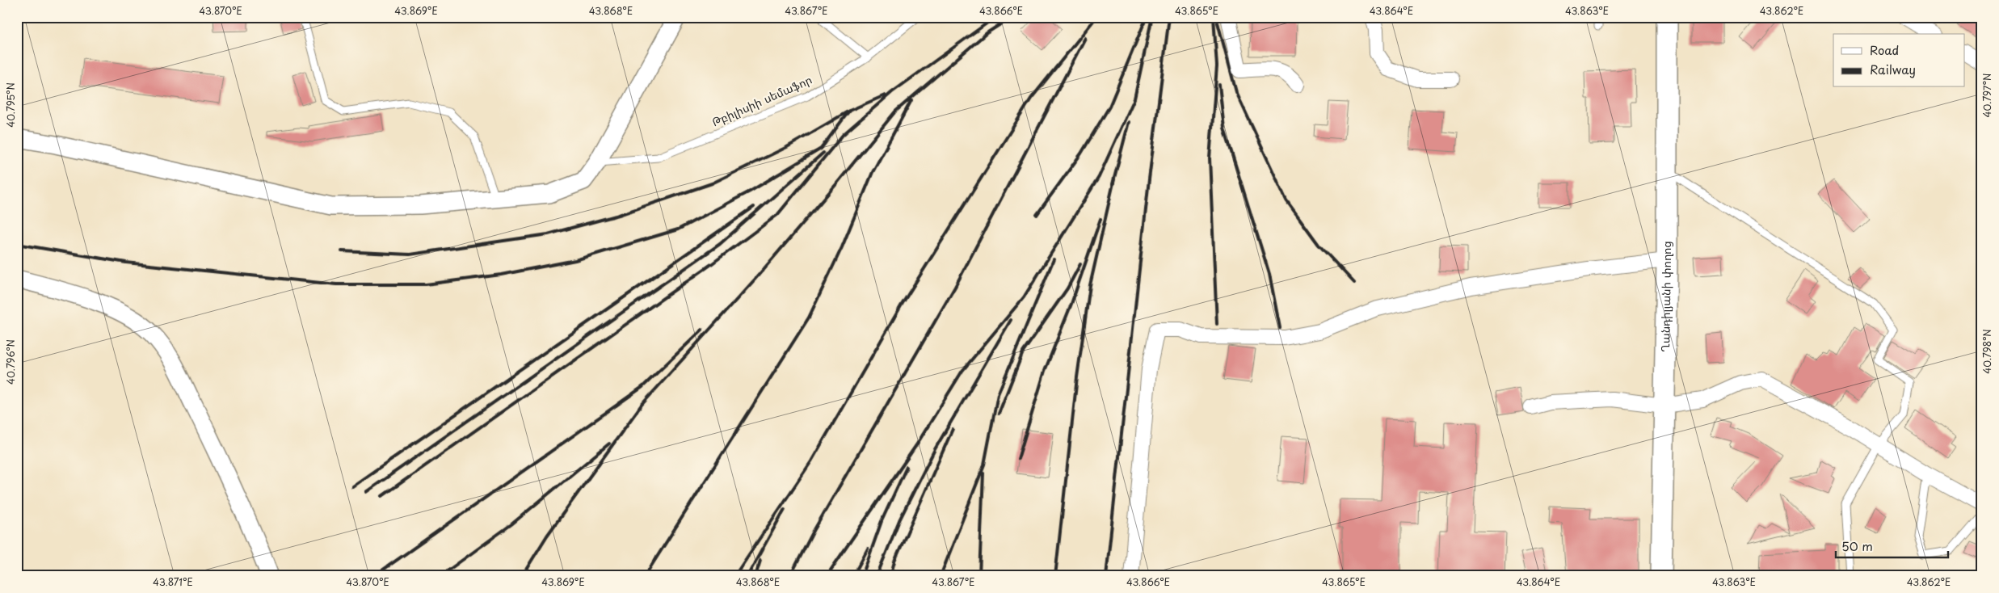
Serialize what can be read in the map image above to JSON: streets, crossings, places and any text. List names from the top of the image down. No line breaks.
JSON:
{"streets":{"main road":["Ղանդիլյանի փողոց"],"lane":["Թբիլիսիի սեմաֆոր"]},"legend":["Road","Railway"],"scale_bar":"50 m","coordinates":["43.870°E","43.869°E","43.868°E","43.867°E","43.866°E","43.865°E","43.864°E","43.863°E","43.862°E","40.797°N","40.795°N","40.798°N","40.796°N","43.871°E"]}
